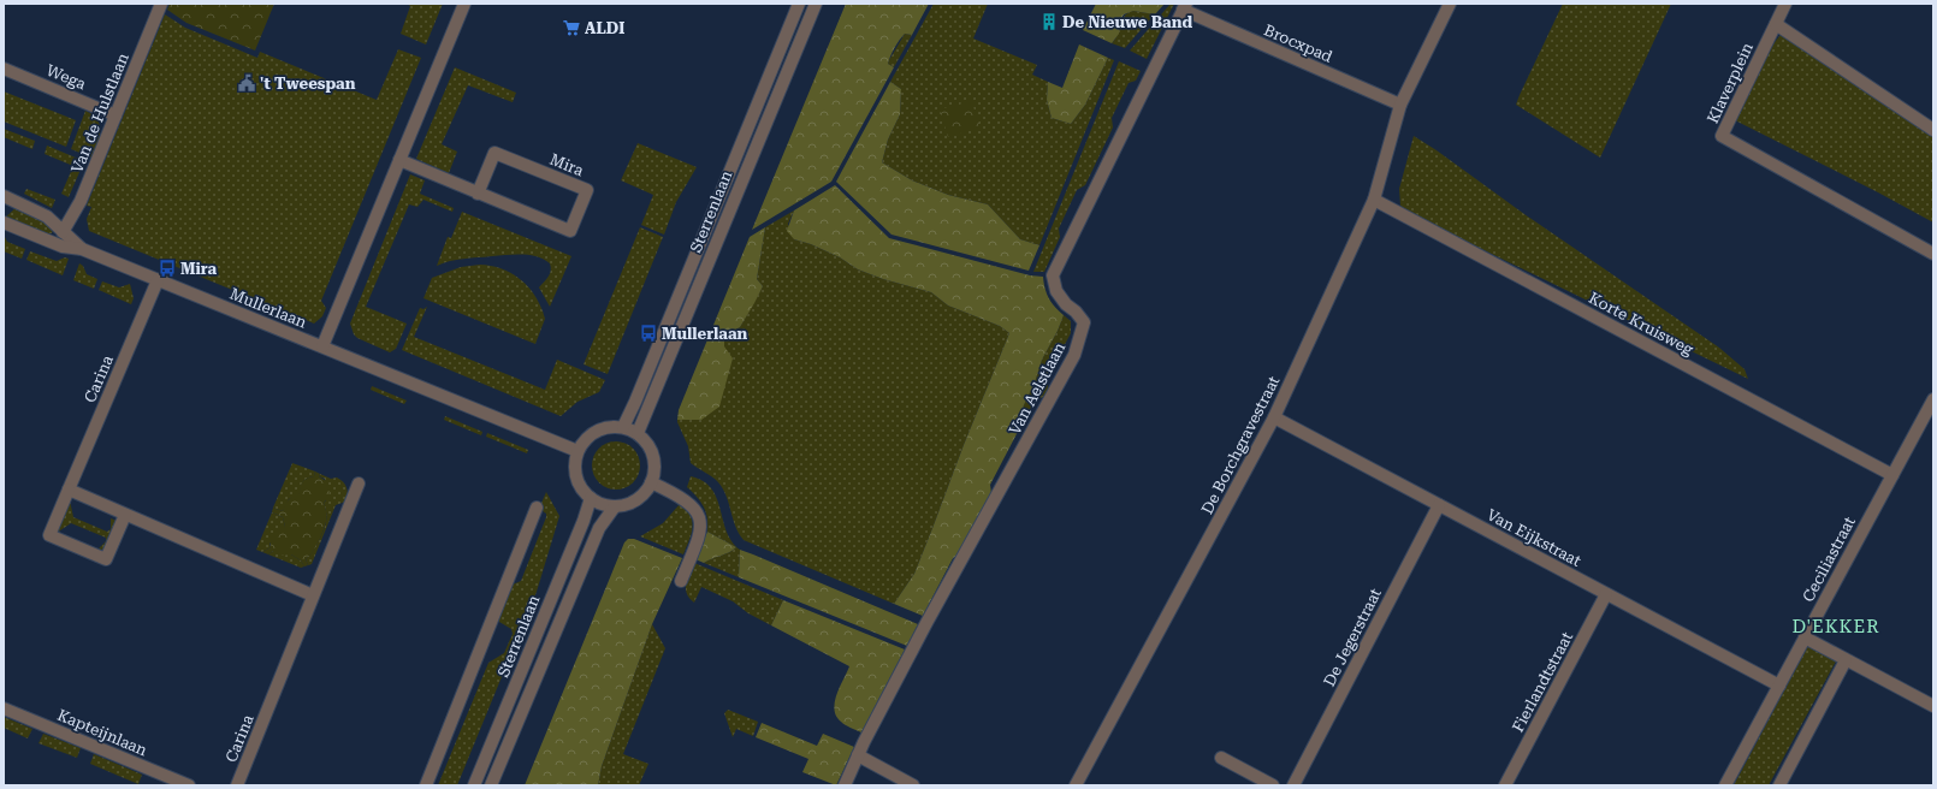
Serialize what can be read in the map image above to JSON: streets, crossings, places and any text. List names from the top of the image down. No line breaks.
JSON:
{"streets":{"street":["Brocxpad","Wega","Klaverplein","Van de Hulstlaan","Mira","Sterrenlaan","Mullerlaan","Korte Kruisweg","Carina","Van Aelstlaan","De Borchgravestraat","Van Eijkstraat","Ceciliastraat","De Jegerstraat","Fierlandtstraat","Kapteijnlaan"]},"crossings":[["Brocxpad","Van Aelstlaan"],["Brocxpad","De Borchgravestraat"],["Wega","Van de Hulstlaan"],["Van de Hulstlaan","Mullerlaan"],["Sterrenlaan","Mullerlaan"],["Mullerlaan","Carina"],["Korte Kruisweg","De Borchgravestraat"],["Korte Kruisweg","Ceciliastraat"],["De Borchgravestraat","Van Eijkstraat"],["Van Eijkstraat","Ceciliastraat"],["Van Eijkstraat","De Jegerstraat"],["Van Eijkstraat","Fierlandtstraat"]],"districts":["D'EKKER"],"places":{"building":["De Nieuwe Band"],"supermarket":["ALDI"],"public building":["'t Tweespan"],"bus stop":["Mira","Mullerlaan"]}}
